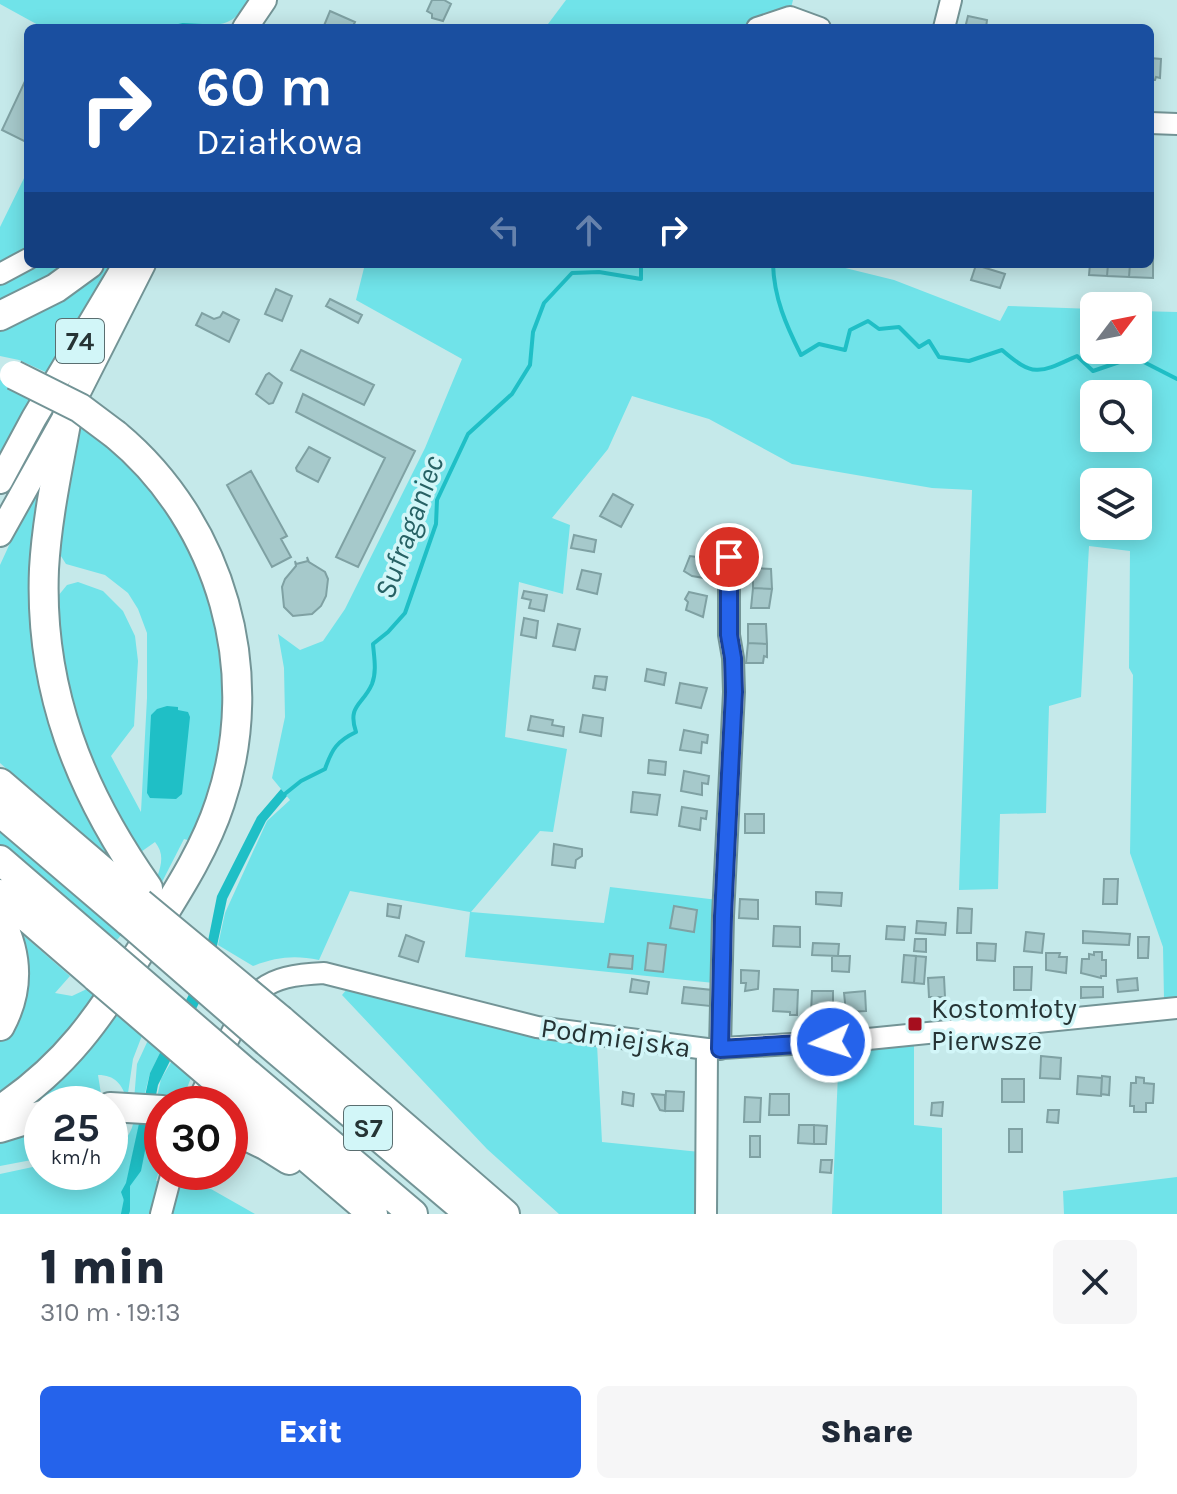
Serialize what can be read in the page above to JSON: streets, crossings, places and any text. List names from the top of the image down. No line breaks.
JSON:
{"streets":{"highway":["S7"],"main road":["74"],"street":["Podmiejska"]},"water":["Sufraganiec"],"places":{"transit":["Kostomłoty Pierwsze"]},"north":"top right","page":{"turn":["60 m","Działkowa"],"speed":"25 km/h","limit":"30","heading":["1 min","310 m · 19:13"],"buttons":["Exit","Share"]}}
